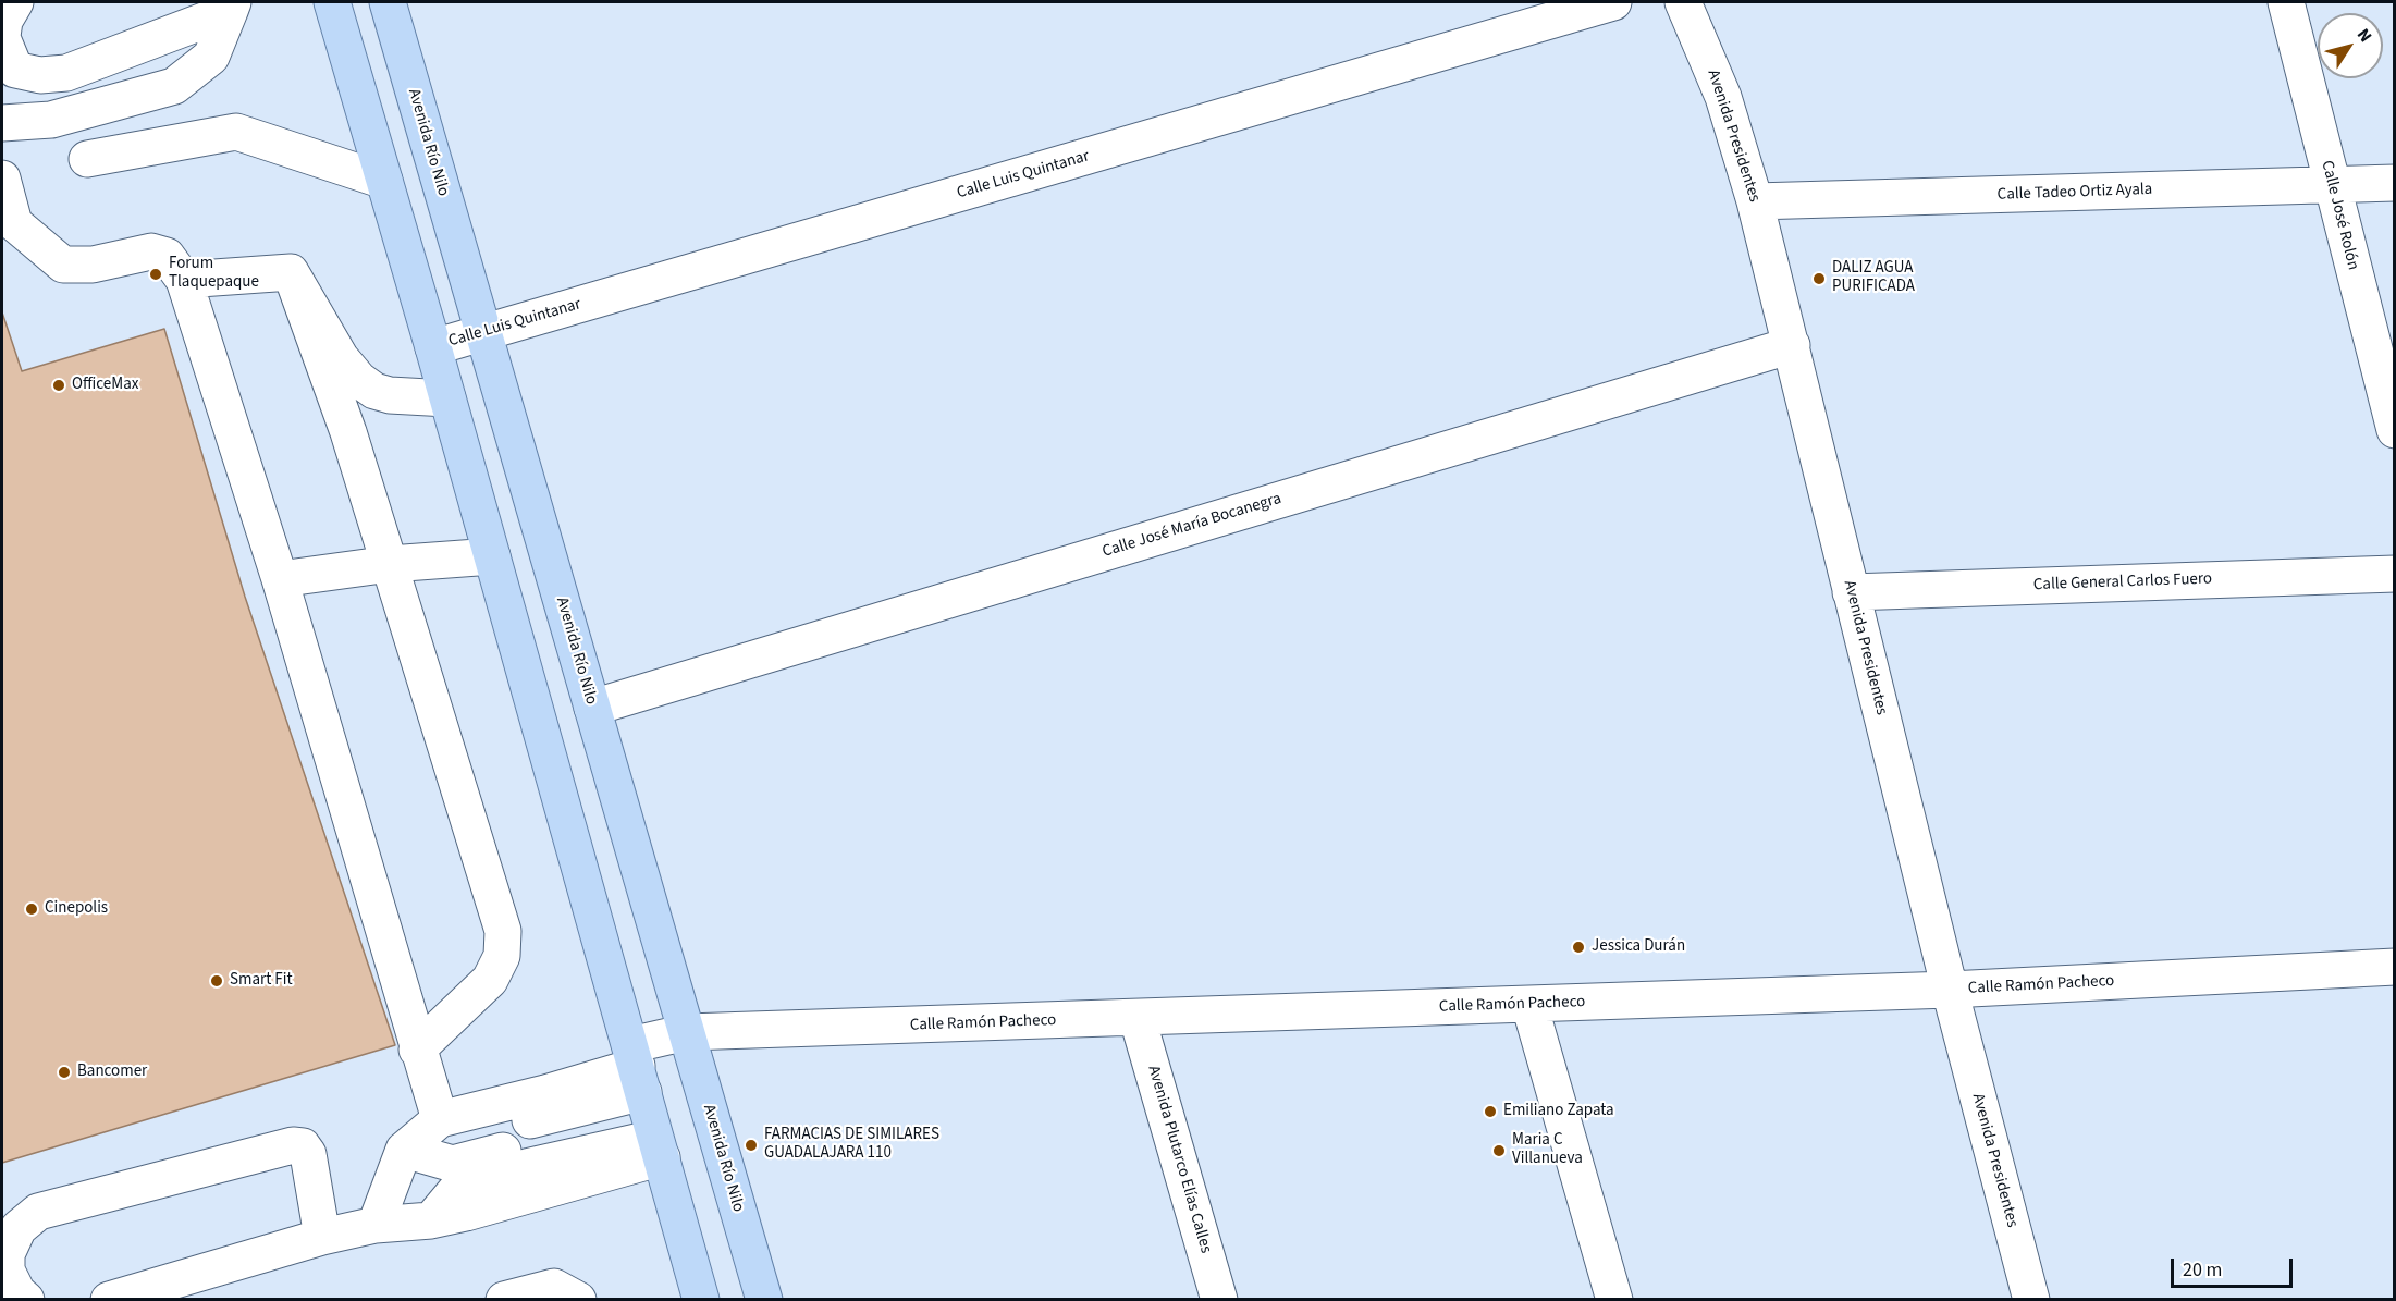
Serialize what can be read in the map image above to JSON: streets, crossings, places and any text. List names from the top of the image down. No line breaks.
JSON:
{"streets":{"main road":["Avenida Río Nilo"],"street":["Avenida Presidentes","Calle Luis Quintanar","Calle Tadeo Ortiz Ayala","Calle José Rolón","Calle José María Bocanegra","Calle General Carlos Fuero","Calle Ramón Pacheco","Avenida Plutarco Elías Calles"]},"crossings":[["Avenida Presidentes","Calle Tadeo Ortiz Ayala"],["Avenida Presidentes","Calle José María Bocanegra"],["Avenida Presidentes","Calle General Carlos Fuero"],["Avenida Presidentes","Calle Ramón Pacheco"],["Avenida Río Nilo","Calle Luis Quintanar"],["Avenida Río Nilo","Calle José María Bocanegra"],["Avenida Río Nilo","Calle Ramón Pacheco"],["Calle Tadeo Ortiz Ayala","Calle José Rolón"],["Calle Ramón Pacheco","Avenida Plutarco Elías Calles"]],"places":["Forum Tlaquepaque","DALIZ AGUA PURIFICADA","OfficeMax","Cinepolis","Jessica Durán","Smart Fit","Bancomer","Emiliano Zapata","FARMACIAS DE SIMILARES GUADALAJARA 110","Maria C Villanueva"],"scale_bar":"20 m","north":"top right"}
